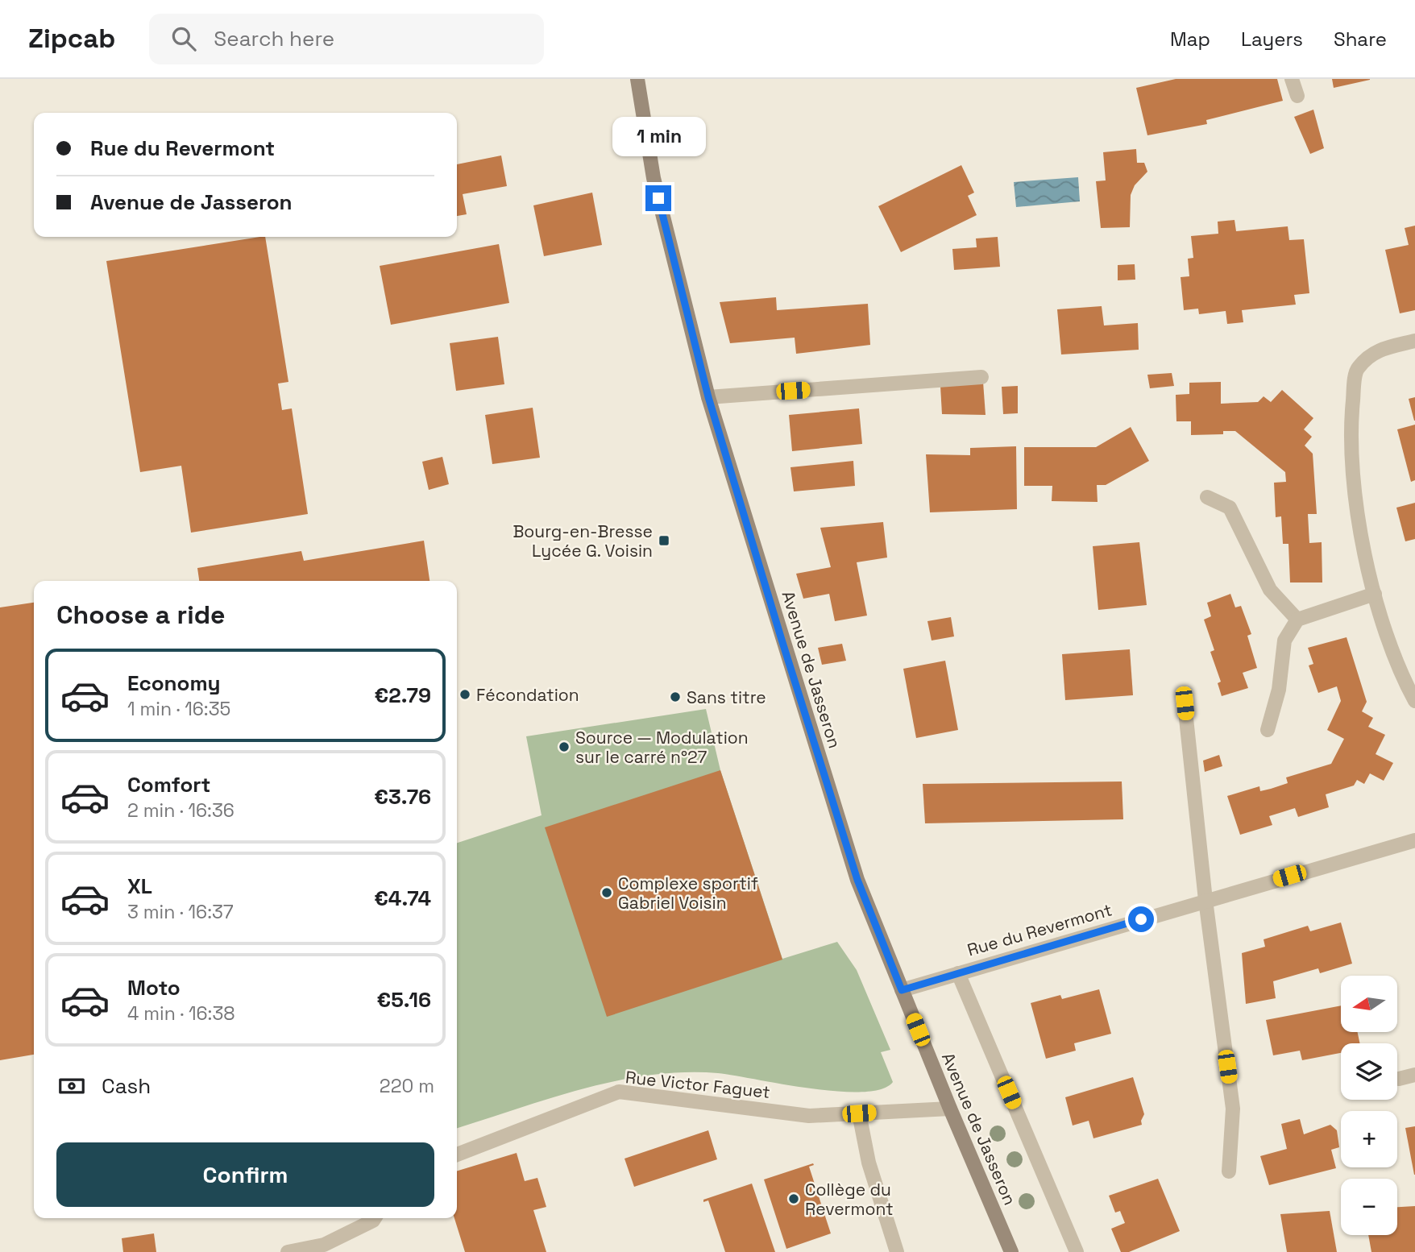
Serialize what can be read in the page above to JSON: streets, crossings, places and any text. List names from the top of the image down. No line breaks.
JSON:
{"streets":{"main road":["Avenue de Jasseron"],"street":["Rue du Revermont","Rue Victor Faguet"]},"crossings":[["Avenue de Jasseron","Rue du Revermont"],["Avenue de Jasseron","Rue Victor Faguet"]],"places":{"transit":["Bourg-en-Bresse Lycée G. Voisin"],"other":["Fécondation","Sans titre","Source — Modulation sur le carré n°27","Complexe sportif Gabriel Voisin","Collège du Revermont"]},"north":"left","page":{"header":"Zipcab","search":"Search here","nav":["Map","Layers","Share"],"banner":["Rue du Revermont","Avenue de Jasseron"],"bubble":"1 min","heading":"Choose a ride","list":[{"name":"Economy","note":"1 min · 16:35","value":"€2.79"},{"name":"Comfort","note":"2 min · 16:36","value":"€3.76"},{"name":"XL","note":"3 min · 16:37","value":"€4.74"},{"name":"Moto","note":"4 min · 16:38","value":"€5.16"}],"map_buttons":["+","−"],"pay":["Cash","220 m"],"buttons":"Confirm"}}
